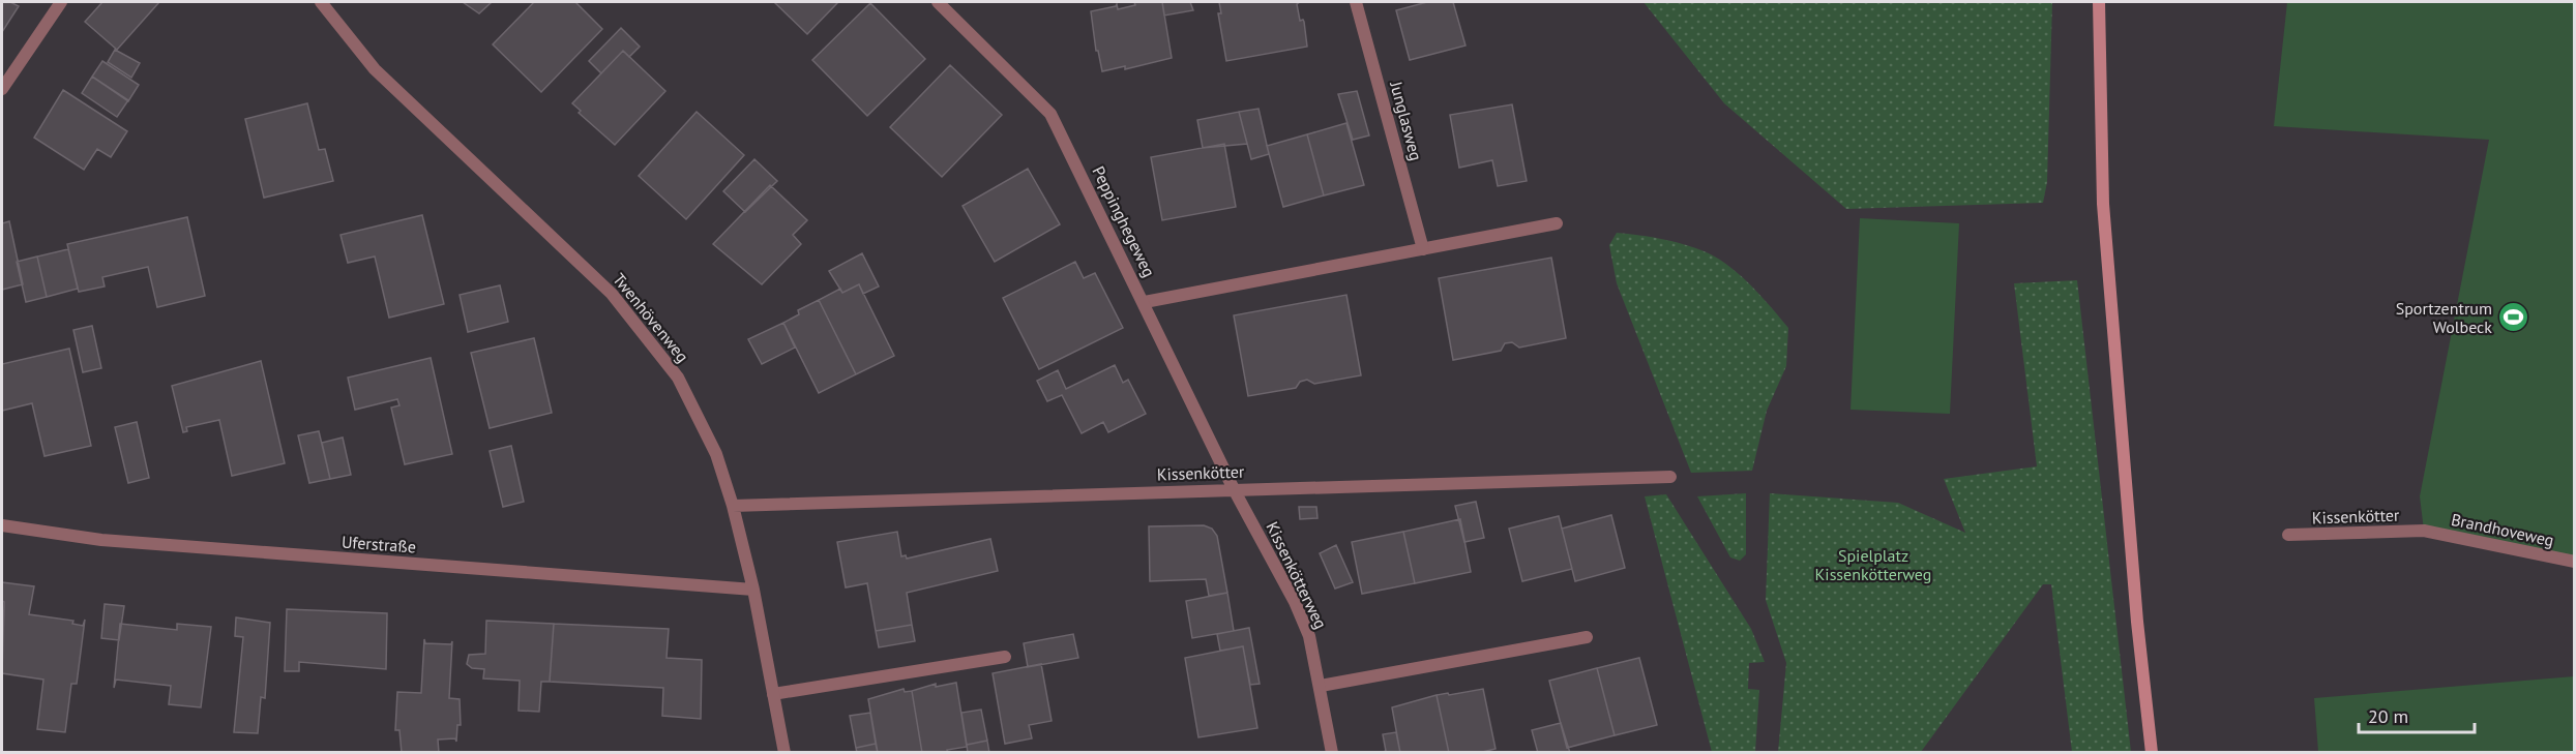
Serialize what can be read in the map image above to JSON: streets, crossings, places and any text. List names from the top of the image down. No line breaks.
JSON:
{"streets":{"street":["Junglasweg","Peppinghegeweg","Twenhövenweg","Kissenkötter","Brandhoveweg","Uferstraße","Kissenkötterweg"]},"crossings":[["Peppinghegeweg","Kissenkötter"],["Peppinghegeweg","Kissenkötterweg"],["Twenhövenweg","Kissenkötter"],["Twenhövenweg","Uferstraße"],["Kissenkötter","Brandhoveweg"],["Kissenkötter","Kissenkötterweg"]],"parks":["Spielplatz Kissenkötterweg"],"places":{"sports":["Sportzentrum Wolbeck"]},"scale_bar":"20 m"}
